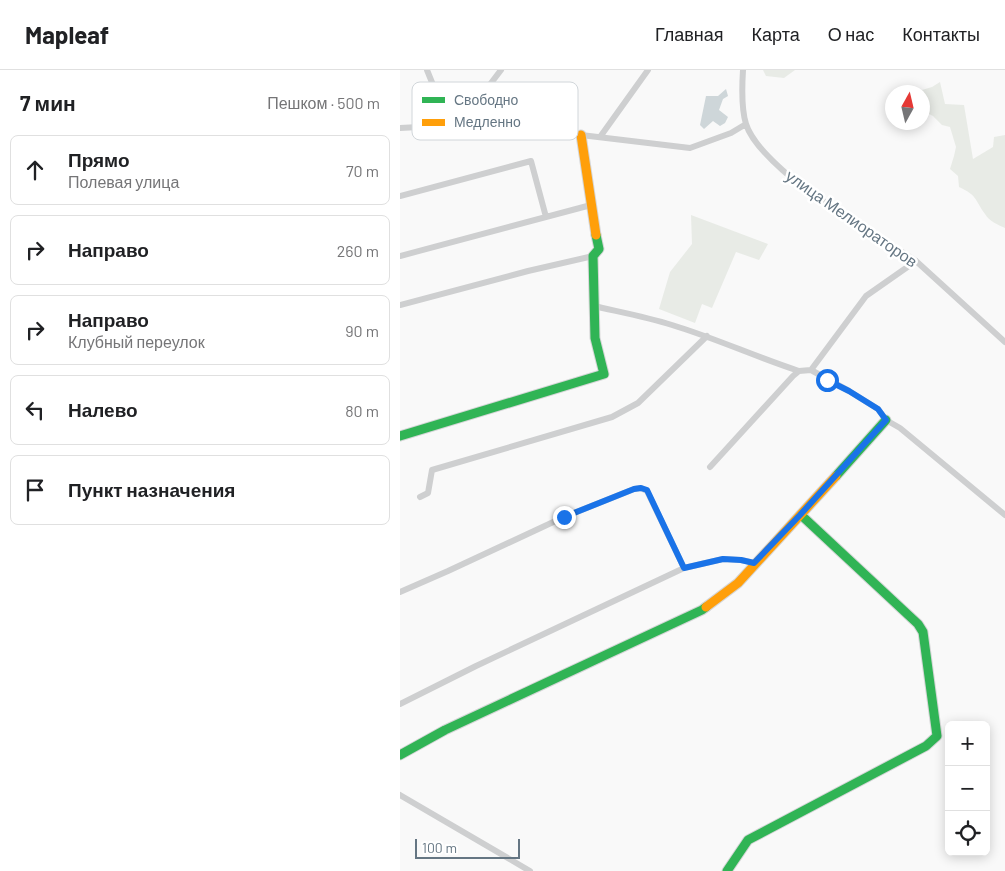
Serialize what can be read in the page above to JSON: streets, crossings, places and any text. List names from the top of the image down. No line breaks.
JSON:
{"streets":{"street":["улица Мелиораторов"]},"legend":["Свободно","Медленно"],"scale_bar":"100 m","north":"top","page":{"header":"Mapleaf","nav":["Главная","Карта","О нас","Контакты"],"heading":["7 мин","Пешком · 500 m"],"list":[["Прямо","Полевая улица","70 m"],["Направо","260 m"],["Направо","Клубный переулок","90 m"],["Налево","80 m"],"Пункт назначения"],"map_buttons":["+","−"],"scale":"100 m"}}
